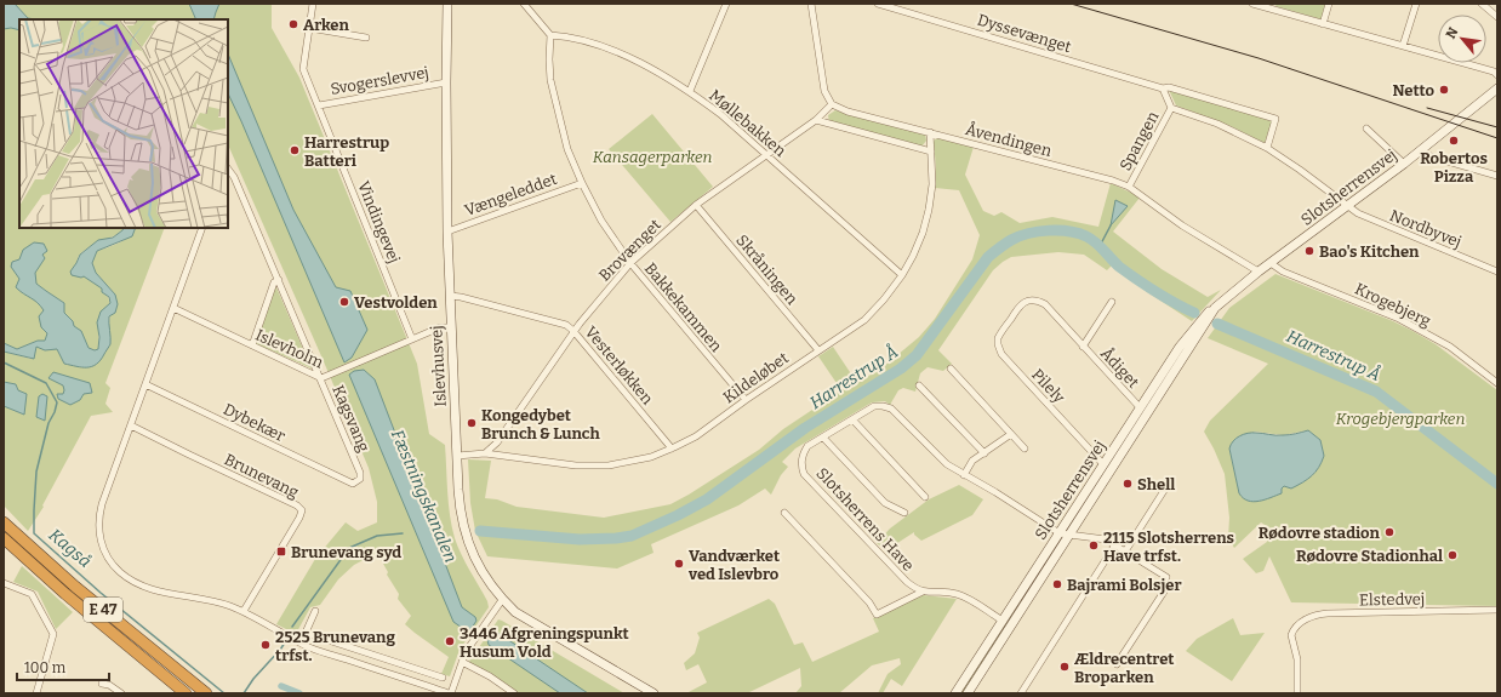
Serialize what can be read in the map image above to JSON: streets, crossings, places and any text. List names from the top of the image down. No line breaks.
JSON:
{"streets":{"highway":["E 47"],"street":["Dyssevænget","Svogerslevvej","Møllebakken","Åvendingen","Spangen","Slotsherrensvej","Vængeleddet","Vindingevej","Nordbyvej","Brovænget","Skråningen","Krogebjerg","Bakkekammen","Islevholm","Vesterløkken","Islevhusvej","Ådiget","Kildeløbet","Pilely","Kagsvang","Dybekær","Brunevang","Slotsherrens Have","Elstedvej"]},"crossings":[["Svogerslevvej","Vindingevej"],["Svogerslevvej","Islevhusvej"],["Møllebakken","Brovænget"],["Møllebakken","Bakkekammen"],["Møllebakken","Kildeløbet"],["Åvendingen","Spangen"],["Åvendingen","Slotsherrensvej"],["Åvendingen","Brovænget"],["Åvendingen","Kildeløbet"],["Slotsherrensvej","Nordbyvej"],["Slotsherrensvej","Krogebjerg"],["Slotsherrensvej","Ådiget"],["Slotsherrensvej","Pilely"],["Slotsherrensvej","Slotsherrens Have"],["Vængeleddet","Bakkekammen"],["Vængeleddet","Islevhusvej"],["Vindingevej","Islevholm"],["Brovænget","Skråningen"],["Brovænget","Bakkekammen"],["Brovænget","Vesterløkken"],["Brovænget","Kildeløbet"],["Skråningen","Kildeløbet"],["Bakkekammen","Kildeløbet"],["Islevholm","Islevhusvej"],["Islevholm","Kagsvang"],["Vesterløkken","Islevhusvej"],["Vesterløkken","Kildeløbet"],["Islevhusvej","Kildeløbet"],["Ådiget","Pilely"],["Kagsvang","Dybekær"]],"water":["Harrestrup Å","Fæstningskanalen","Kagså"],"parks":["Kansagerparken","Krogebjergparken"],"places":{"other":["Arken","Netto","Robertos Pizza","Harrestrup Batteri","Bao's Kitchen","Vestvolden","Kongedybet Brunch & Lunch","Shell","Rødovre stadion","2115 Slotsherrens Have trfst.","Rødovre Stadionhal","Vandværket ved Islevbro","Bajrami Bolsjer","3446 Afgreningspunkt Husum Vold","2525 Brunevang trfst.","Ældrecentret Broparken"],"transit":["Brunevang syd"]},"scale_bar":"100 m","north":"top left"}
